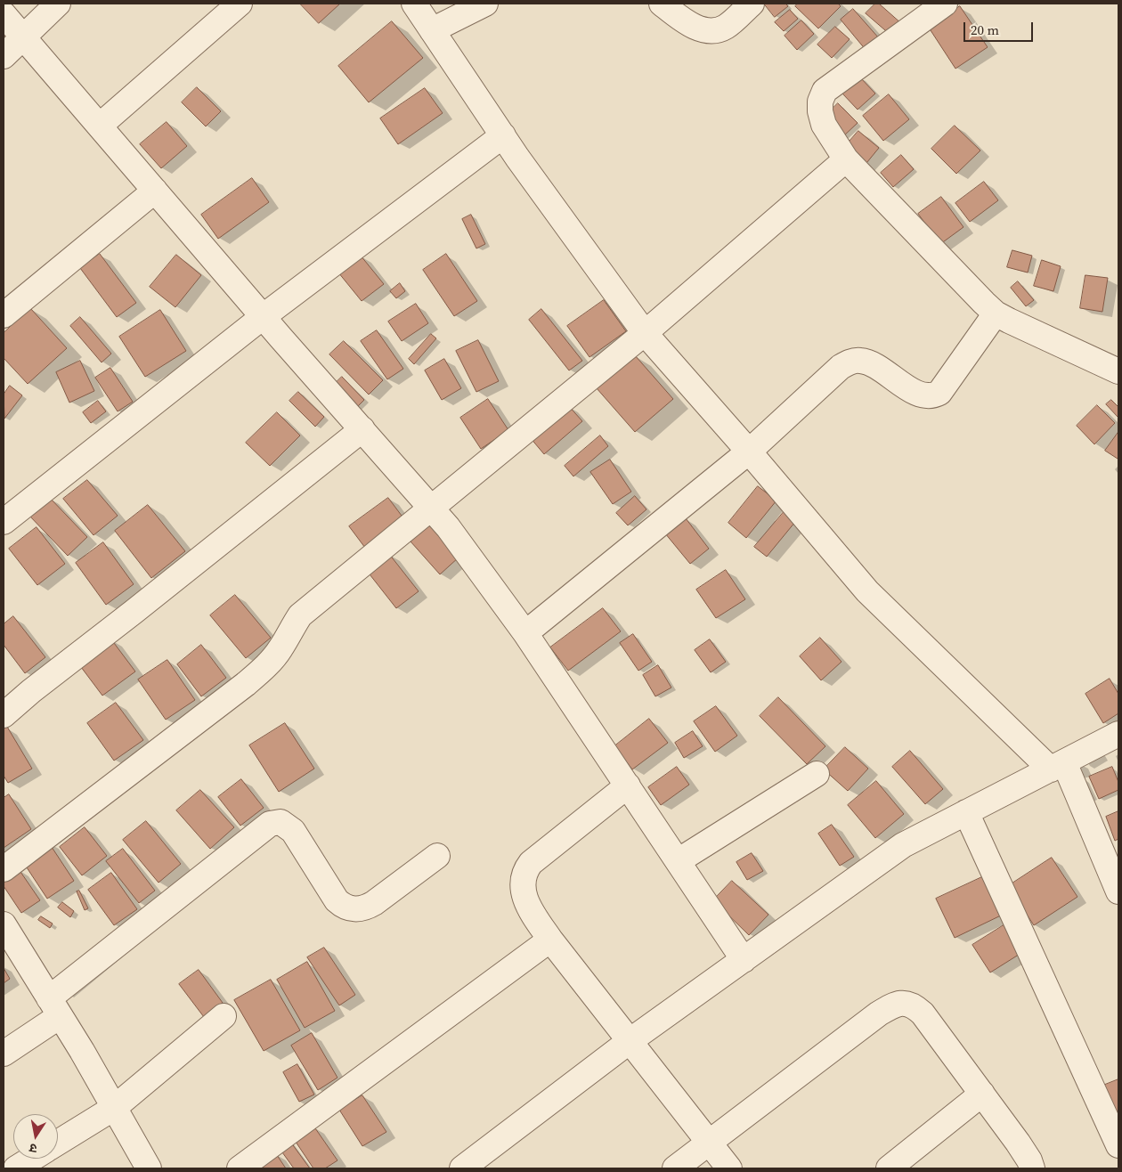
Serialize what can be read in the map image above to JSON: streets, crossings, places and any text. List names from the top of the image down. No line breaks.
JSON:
{"scale_bar":"20 m","north":"bottom"}
